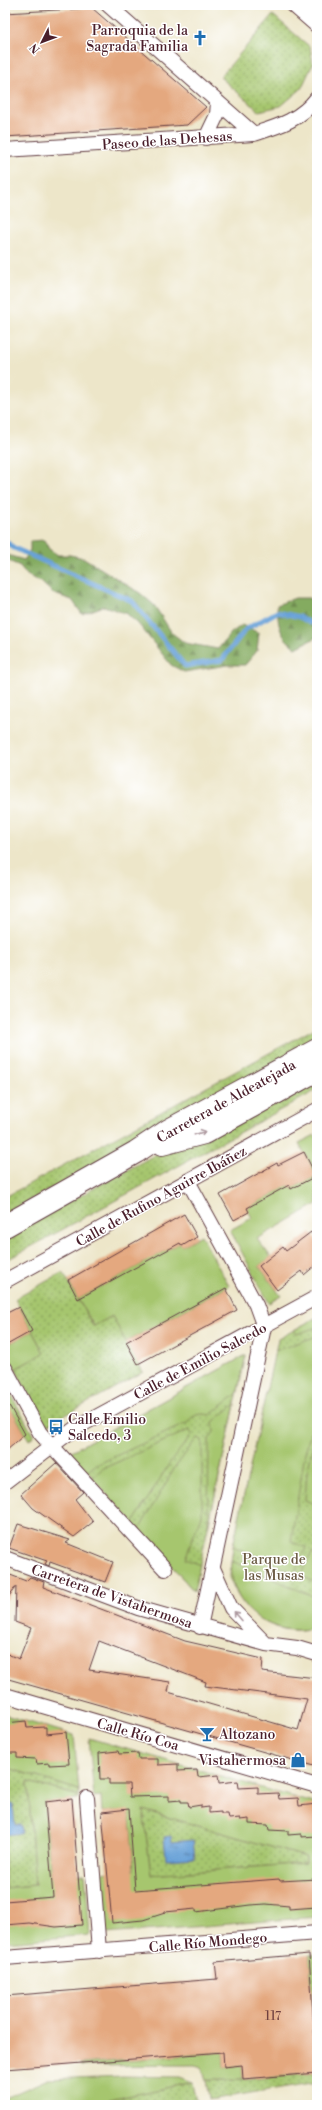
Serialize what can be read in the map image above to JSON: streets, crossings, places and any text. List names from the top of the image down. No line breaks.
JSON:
{"streets":{"main road":["Carretera de Aldeatejada"],"street":["Paseo de las Dehesas","Calle de Rufino Aguirre Ibáñez","Calle de Emilio Salcedo","Carretera de Vistahermosa","Calle Río Coa","Calle Río Mondego"]},"parks":["Parque de las Musas"],"places":{"church":["Parroquia de la Sagrada Familia"],"bus stop":["Calle Emilio Salcedo, 3"],"bar":["Altozano"],"shop":["Vistahermosa"]},"house_numbers":["117"],"north":"bottom left"}
